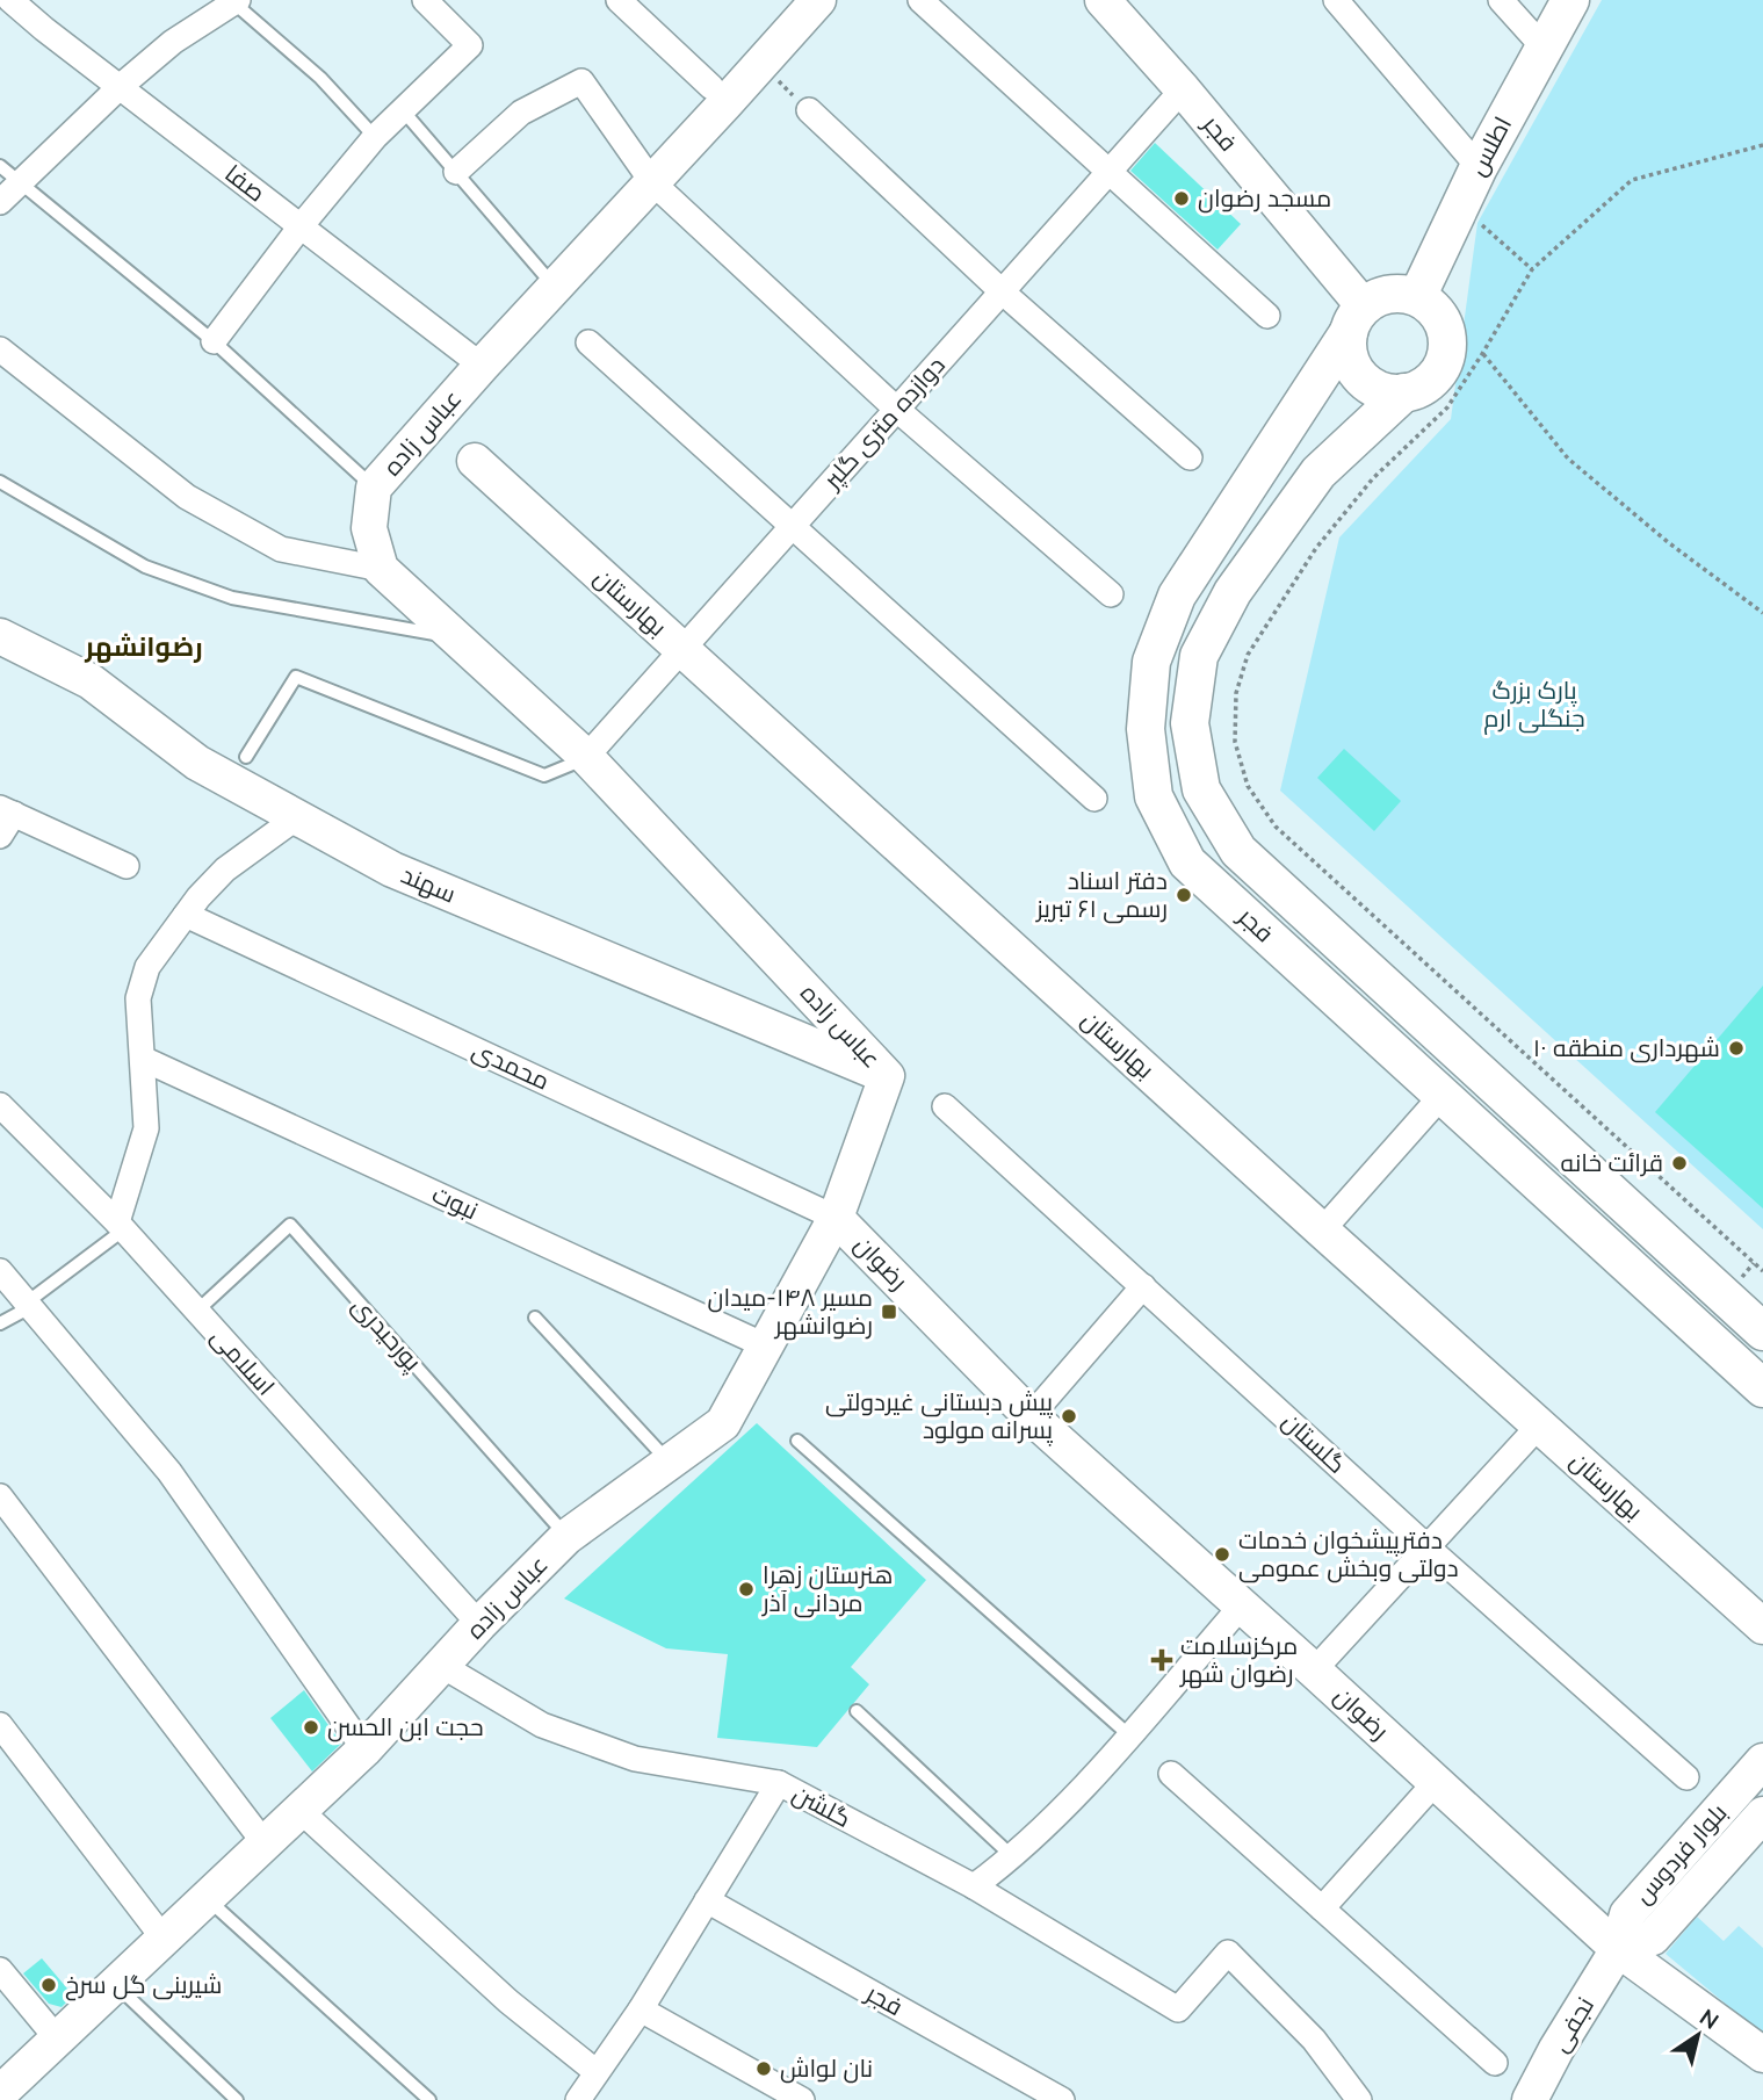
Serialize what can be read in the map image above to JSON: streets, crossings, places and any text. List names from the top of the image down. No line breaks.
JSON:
{"streets":{"main road":["فجر","اطلس","عباس زاده","بهارستان","سهند","رضوان","بلوار فردوس","نجفی"],"street":["صفا","دوازده متری گلپر","محمدی","نبوت","اسلامی","گلستان","گلشن"],"lane":["پورحیدری"]},"crossings":[["فجر","اطلس"],["فجر","دوازده متری گلپر"],["صفا","عباس زاده"],["دوازده متری گلپر","عباس زاده"],["دوازده متری گلپر","بهارستان"],["عباس زاده","سهند"],["عباس زاده","محمدی"],["عباس زاده","نبوت"],["عباس زاده","رضوان"],["عباس زاده","پورحیدری"],["عباس زاده","اسلامی"],["عباس زاده","گلشن"],["محمدی","رضوان"],["رضوان","بلوار فردوس"],["رضوان","نجفی"],["پورحیدری","اسلامی"],["بلوار فردوس","نجفی"]],"districts":["رضوانشهر"],"parks":["پارک بزرگ جنگلی ارم"],"places":{"other":["مسجد رضوان","دفتر اسناد رسمی ۶۱ تبریز","شهرداری منطقه ۱۰","قرائت خانه","پیش دبستانی غیردولتی پسرانه مولود","دفترپیشخوان خدمات دولتی وبخش عمومی","هنرستان زهرا مردانی آذر","حجت ابن الحسن","شیرینی گل سرخ","نان لواش"],"transit":["مسیر ۱۴۸-میدان رضوانشهر"],"health":["مرکزسلامت رضوان شهر"]},"north":"top right"}
